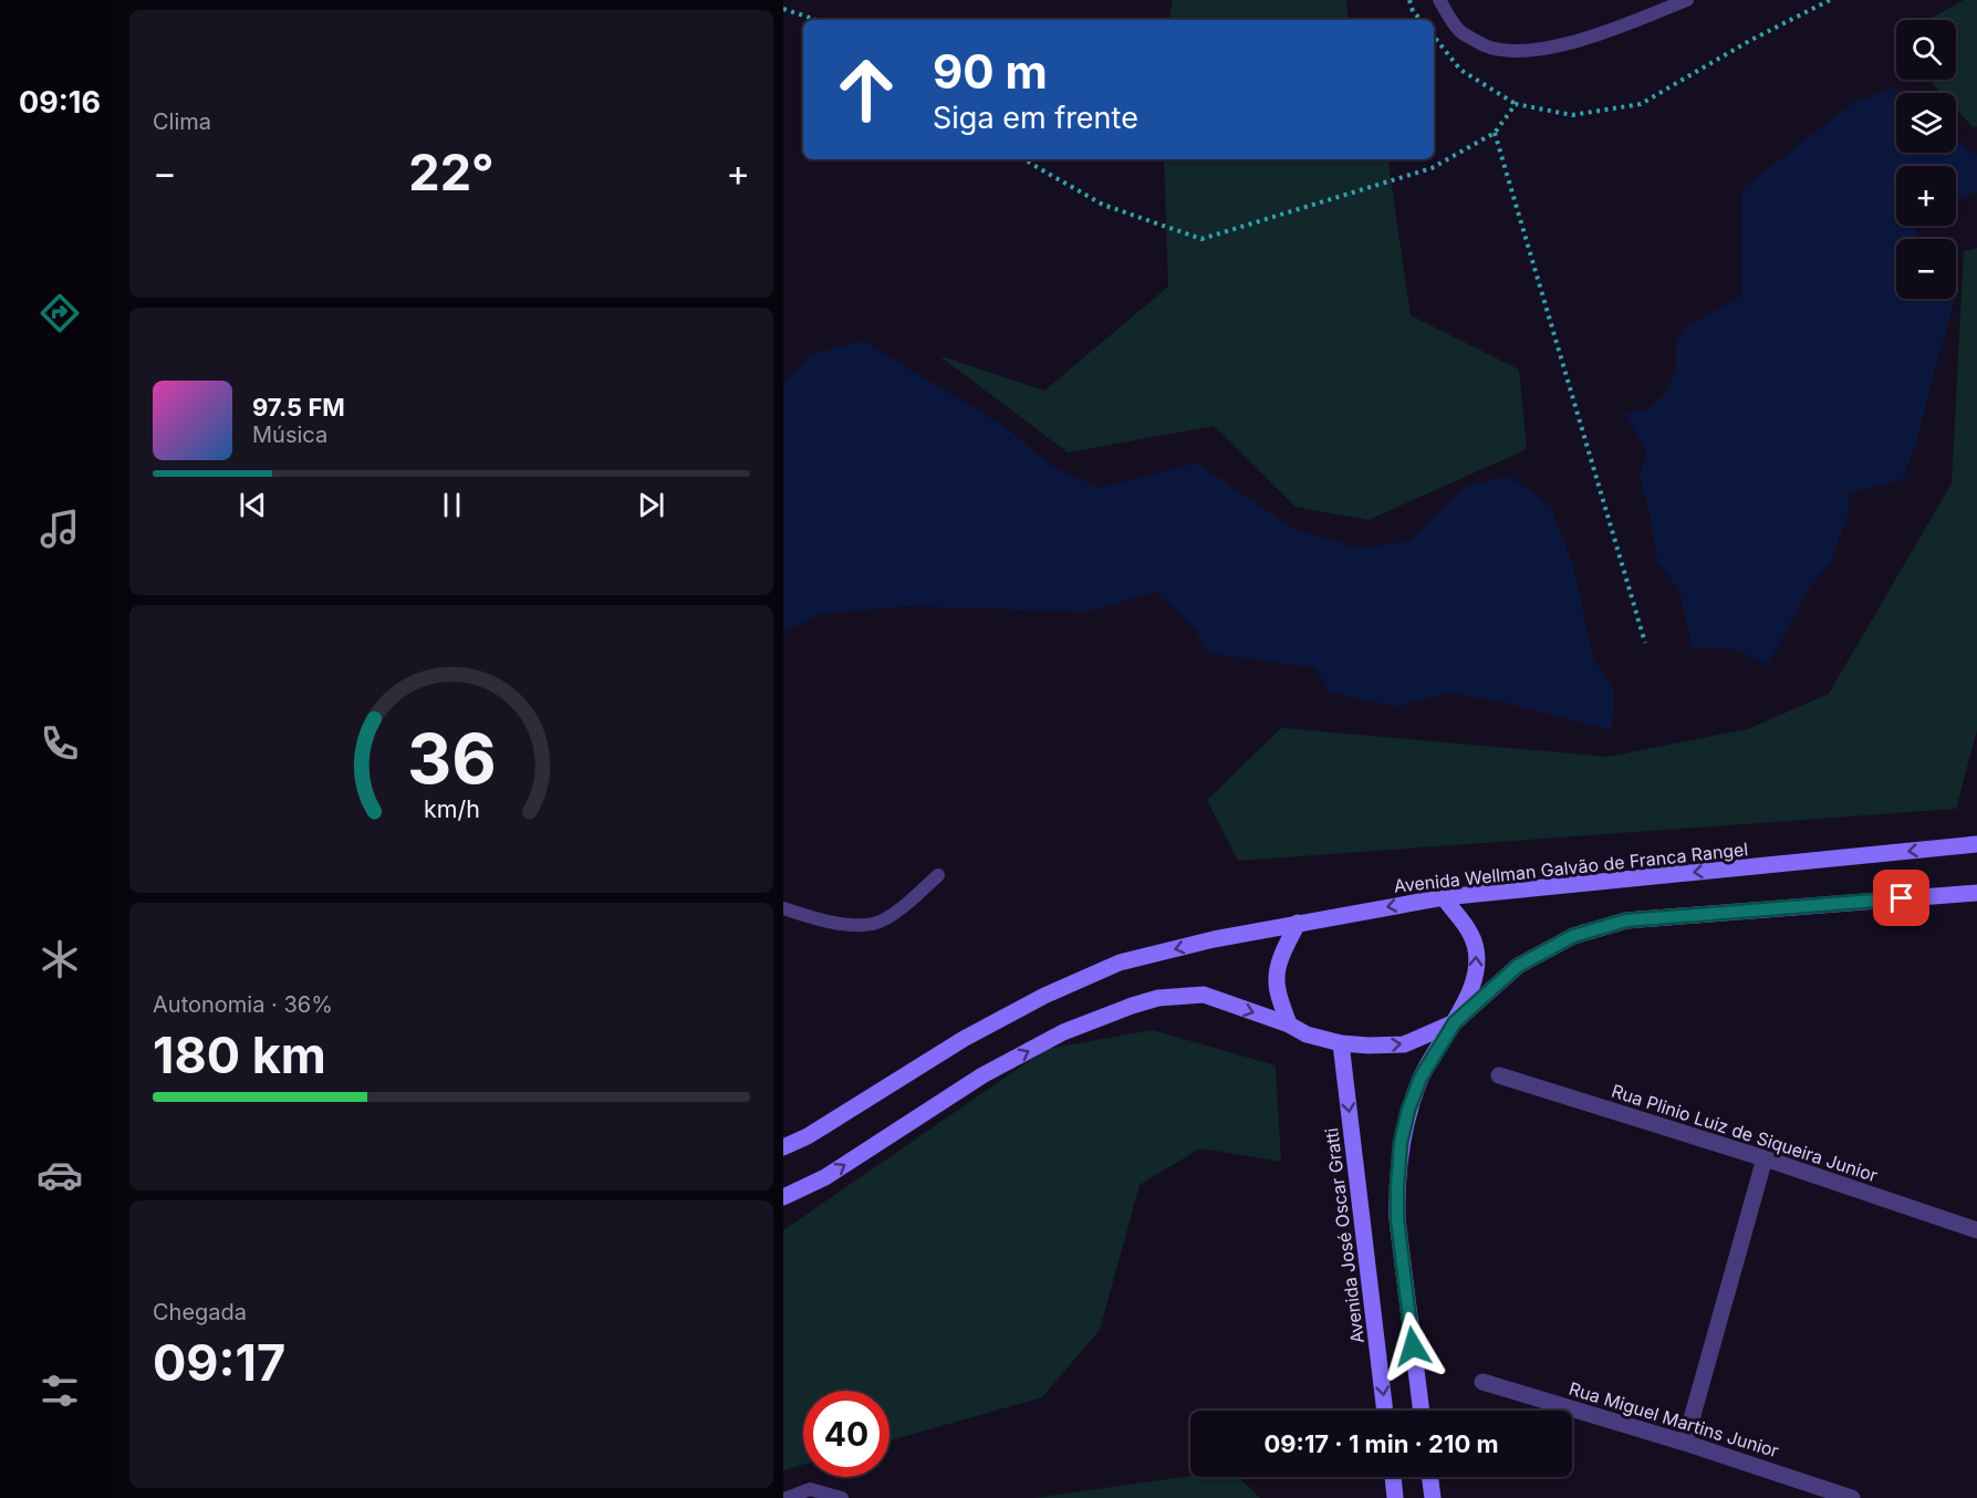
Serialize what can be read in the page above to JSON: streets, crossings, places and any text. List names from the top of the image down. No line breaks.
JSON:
{"streets":{"main road":["Avenida Wellman Galvão de Franca Rangel","Avenida José Oscar Gratti"],"street":["Rua Plinio Luiz de Siqueira Junior","Rua Miguel Martins Junior"]},"crossings":[["Avenida Wellman Galvão de Franca Rangel","Avenida José Oscar Gratti"]],"page":{"tabs":"09:16","tile":["Clima",["Autonomia · 36%","180 km"],["Chegada","09:17"]],"map_buttons":["+","−"],"turn":["90 m","Siga em frente"],"heat":["−","22°","+"],"song":["97.5 FM","Música"],"limit":"40","trip":"09:17 · 1 min · 210 m","gauge":["36","km/h"]}}
